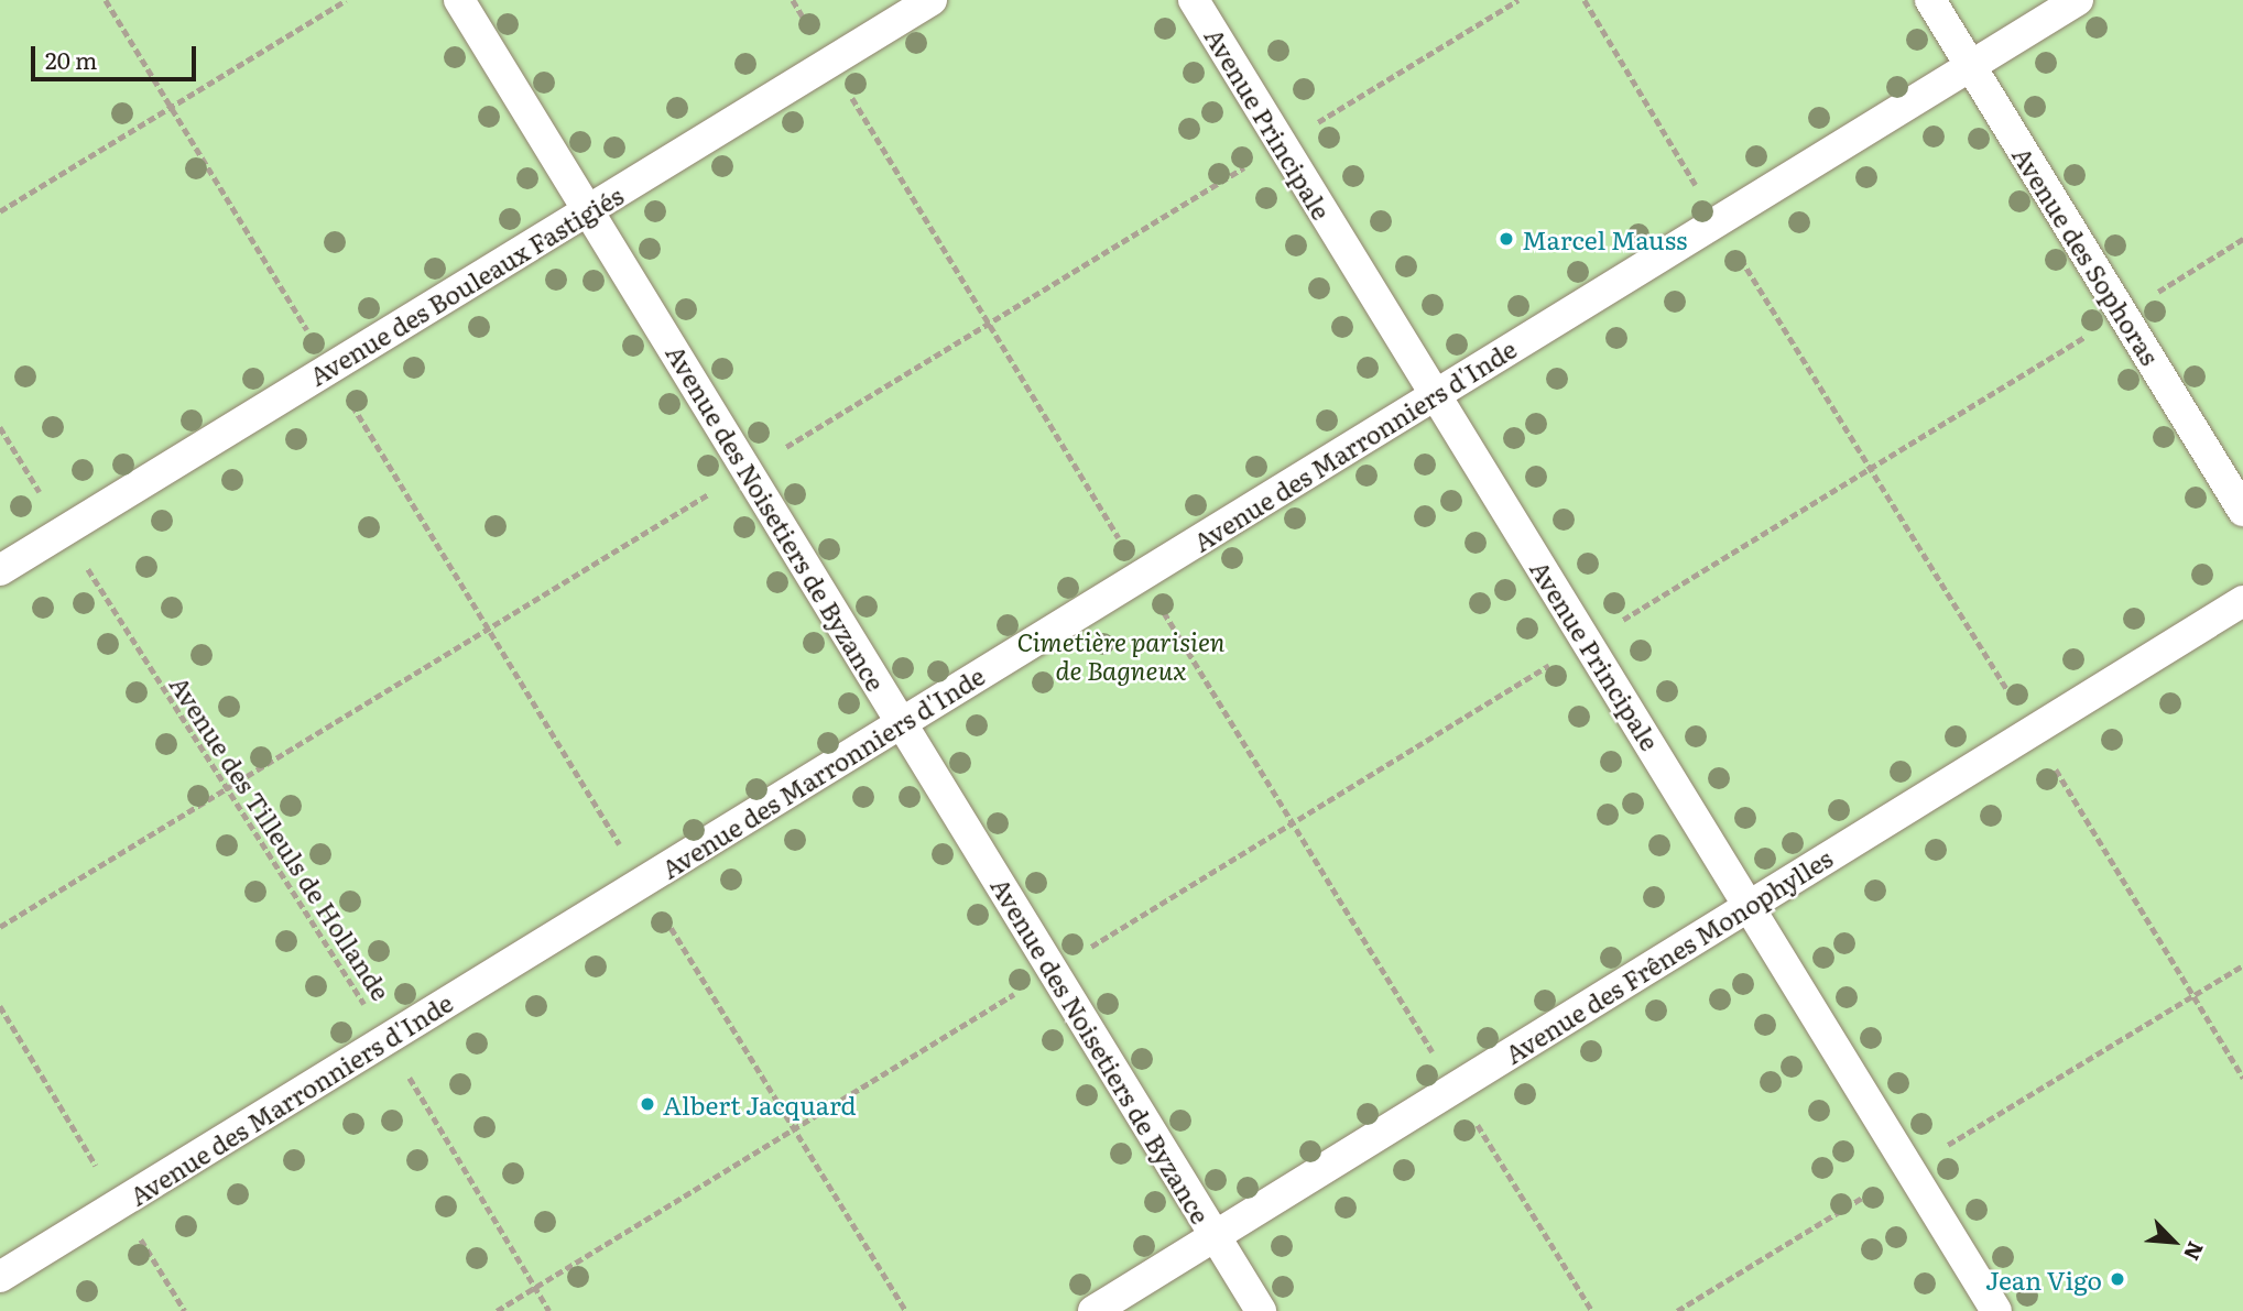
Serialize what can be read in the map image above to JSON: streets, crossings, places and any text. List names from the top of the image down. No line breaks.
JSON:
{"streets":{"lane":["Avenue Principale","Avenue des Sophoras","Avenue des Bouleaux Fastigiés","Avenue des Marronniers d'Inde","Avenue des Noisetiers de Byzance","Avenue des Frênes Monophylles"],"path":["Avenue des Tilleuls de Hollande"]},"crossings":[["Avenue Principale","Avenue des Marronniers d'Inde"],["Avenue Principale","Avenue des Frênes Monophylles"],["Avenue des Sophoras","Avenue des Marronniers d'Inde"],["Avenue des Bouleaux Fastigiés","Avenue des Noisetiers de Byzance"],["Avenue des Bouleaux Fastigiés","Avenue des Tilleuls de Hollande"],["Avenue des Marronniers d'Inde","Avenue des Noisetiers de Byzance"],["Avenue des Marronniers d'Inde","Avenue des Tilleuls de Hollande"],["Avenue des Noisetiers de Byzance","Avenue des Frênes Monophylles"]],"parks":["Cimetière parisien de Bagneux"],"places":["Marcel Mauss","Albert Jacquard","Jean Vigo"],"scale_bar":"20 m","north":"bottom right"}
